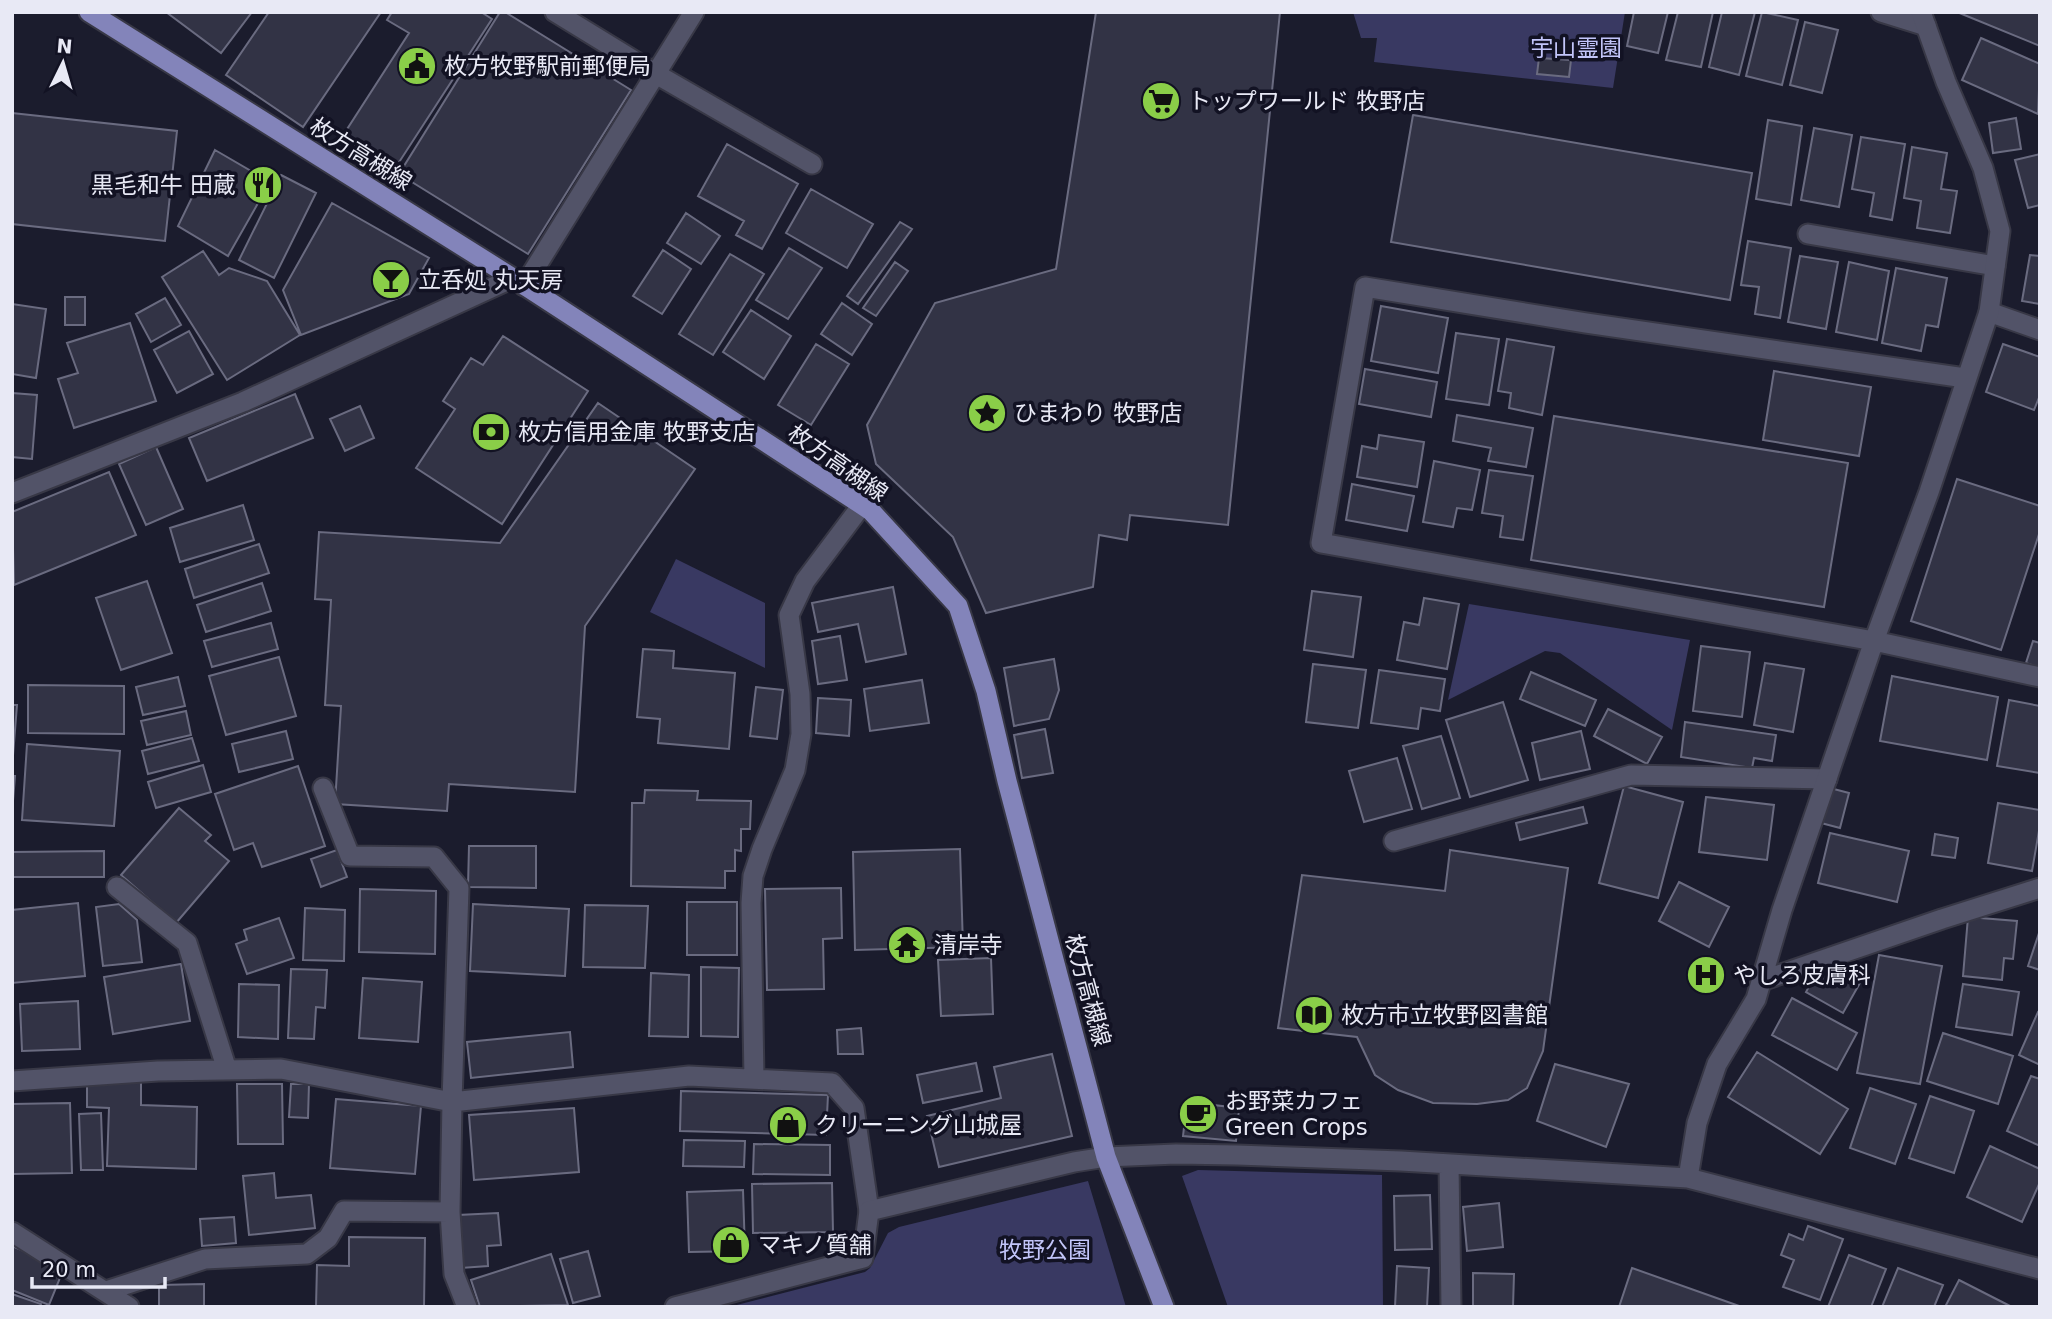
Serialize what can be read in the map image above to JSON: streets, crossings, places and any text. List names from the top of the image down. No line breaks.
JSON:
{"streets":{"main road":["枚方高槻線"]},"parks":["宇山霊園","牧野公園"],"places":{"public building":["枚方牧野駅前郵便局"],"supermarket":["トップワールド 牧野店"],"restaurant":["黒毛和牛 田蔵"],"bar":["立呑処 丸天房"],"place":["ひまわり 牧野店"],"bank":["枚方信用金庫 牧野支店"],"temple":["清岸寺"],"hospital":["やしろ皮膚科"],"library":["枚方市立牧野図書館"],"cafe":["お野菜カフェ Green Crops"],"shop":["クリーニング山城屋","マキノ質舗"]},"scale_bar":"20 m","north":"top"}
